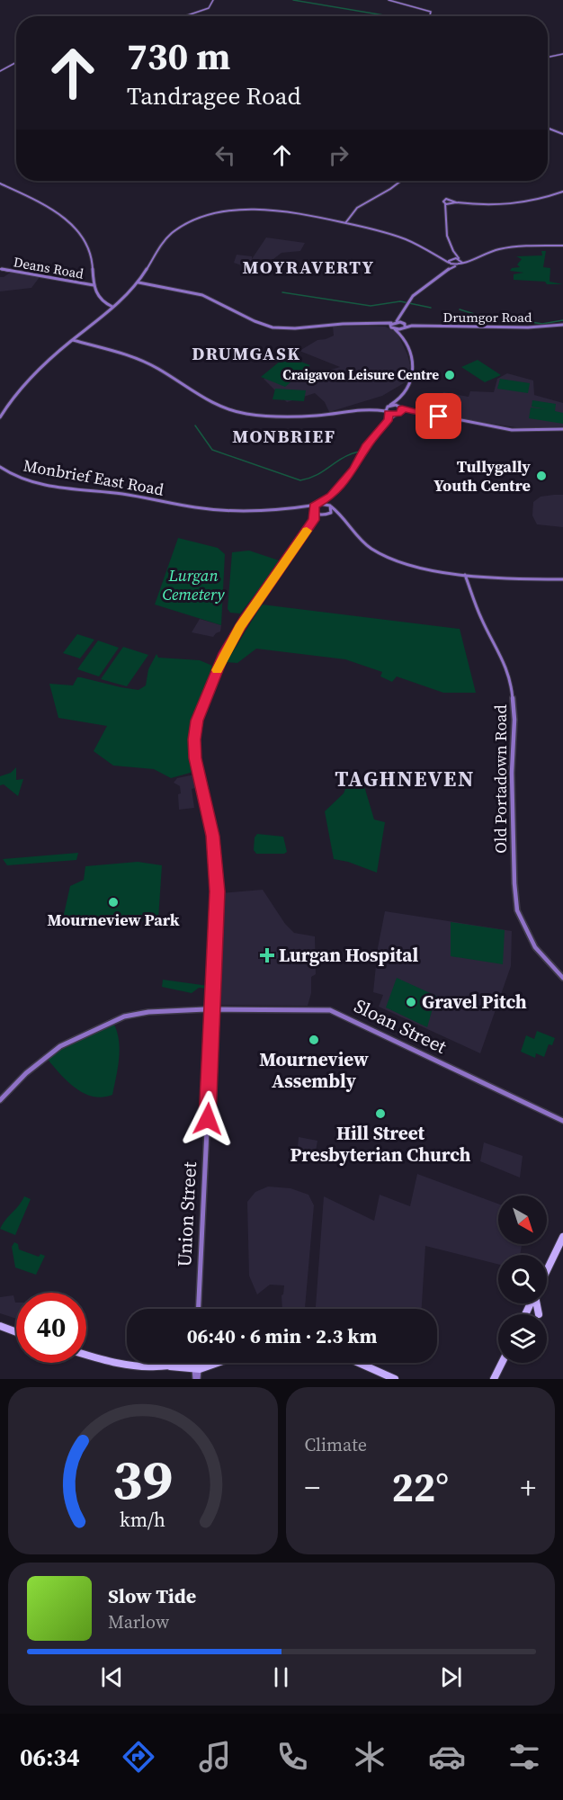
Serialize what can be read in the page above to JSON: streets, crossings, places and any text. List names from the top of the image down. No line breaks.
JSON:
{"streets":{"street":["Deans Road","Drumgor Road","Monbrief East Road","Old Portadown Road","Sloan Street","Union Street"]},"crossings":[["Sloan Street","Union Street"]],"districts":["MOYRAVERTY","DRUMGASK","MONBRIEF","TAGHNEVEN"],"parks":["Lurgan Cemetery"],"places":{"other":["Craigavon Leisure Centre","Tullygally Youth Centre","Mourneview Park","Gravel Pitch","Mourneview Assembly","Hill Street Presbyterian Church"],"health":["Lurgan Hospital"]},"north":"bottom right","page":{"turn":["730 m","Tandragee Road"],"limit":"40","trip":"06:40 · 6 min · 2.3 km","tile":"Climate","heat":["−","22°","+"],"song":["Slow Tide","Marlow"],"tabs":"06:34","gauge":["39","km/h"]}}
